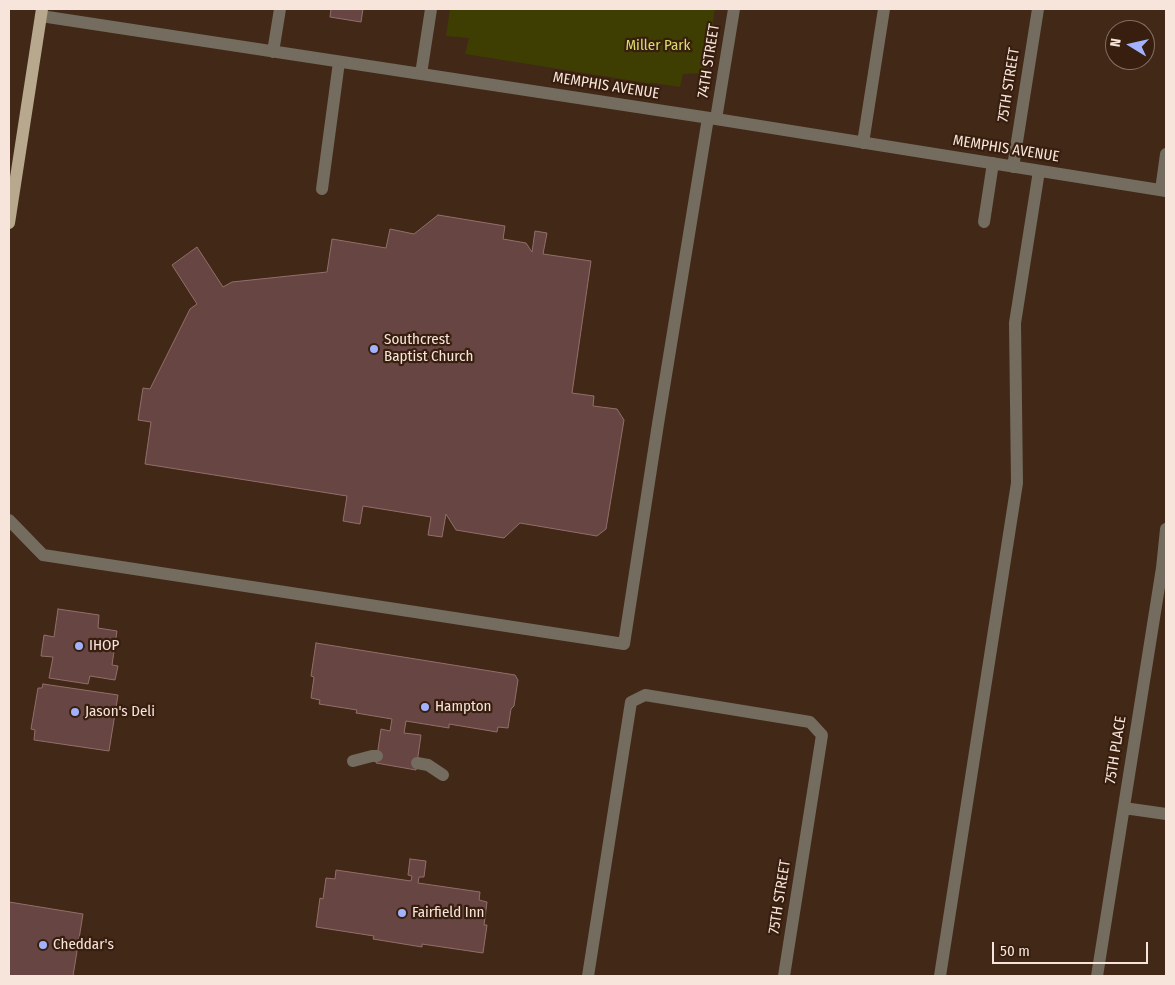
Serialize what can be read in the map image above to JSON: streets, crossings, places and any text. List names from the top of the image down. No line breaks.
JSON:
{"streets":{"street":["74TH STREET","75TH STREET","MEMPHIS AVENUE","75TH PLACE"]},"crossings":[["74TH STREET","MEMPHIS AVENUE"],["75TH STREET","MEMPHIS AVENUE"]],"parks":["Miller Park"],"places":["Southcrest Baptist Church","IHOP","Hampton","Jason's Deli","Fairfield Inn","Cheddar's"],"scale_bar":"50 m","north":"left"}
